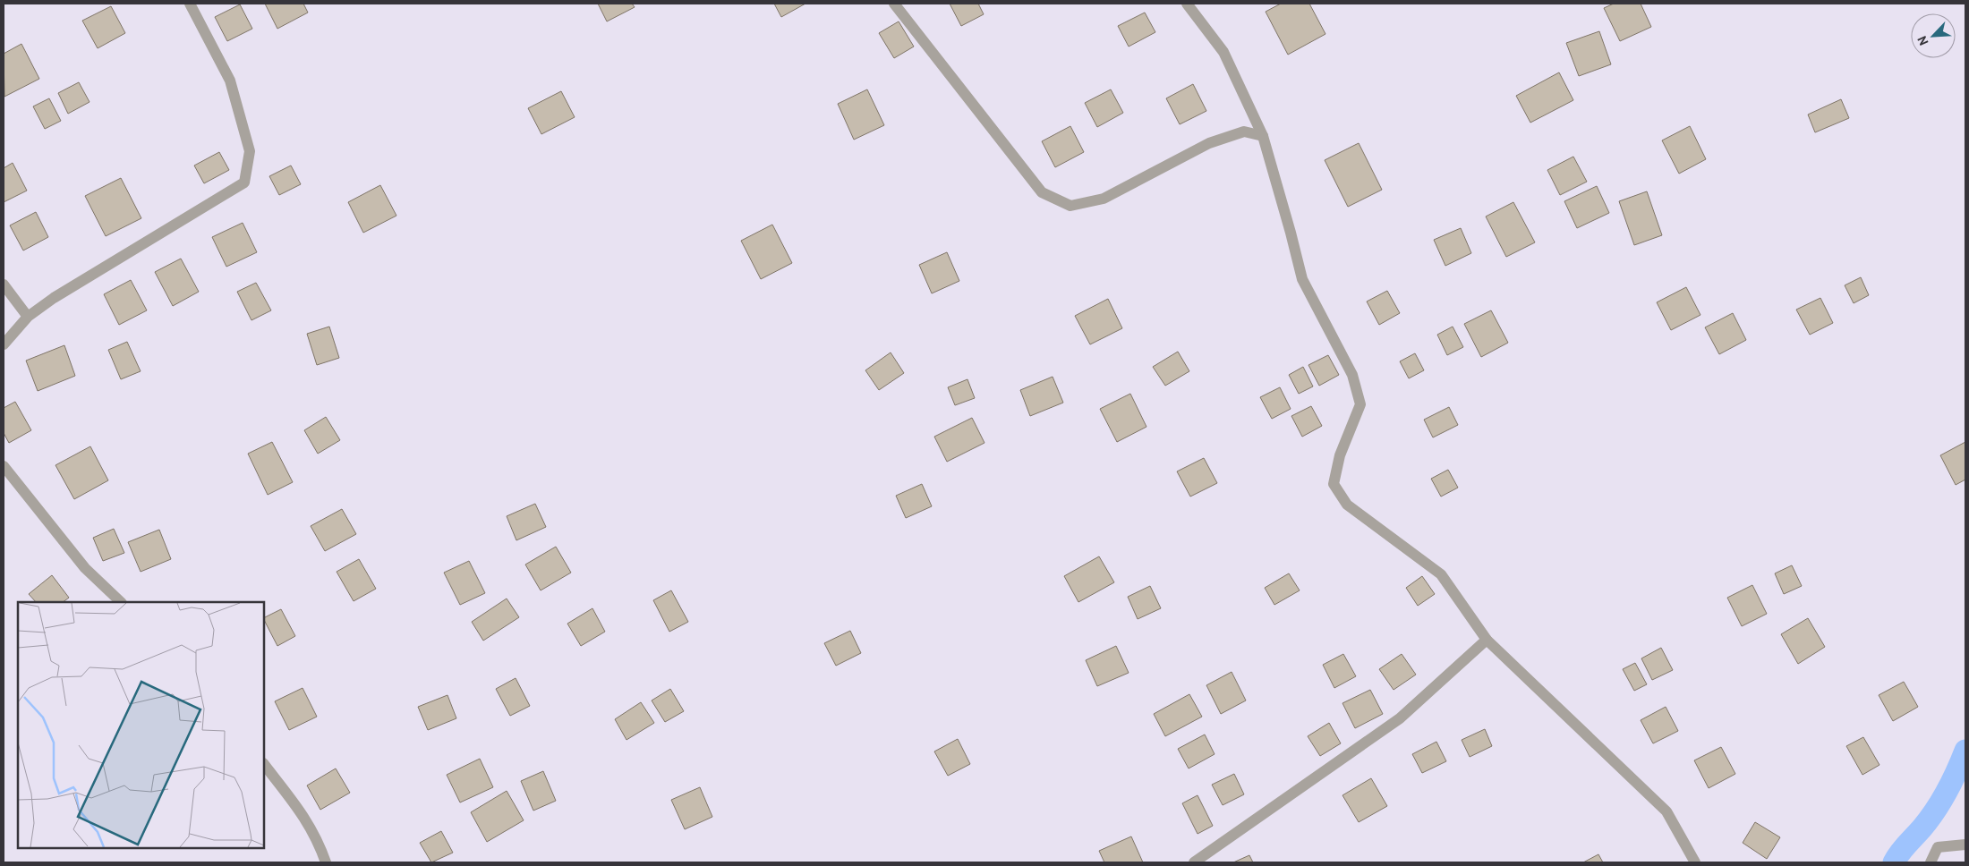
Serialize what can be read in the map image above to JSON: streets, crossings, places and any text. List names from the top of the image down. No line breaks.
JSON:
{"north":"bottom left"}
